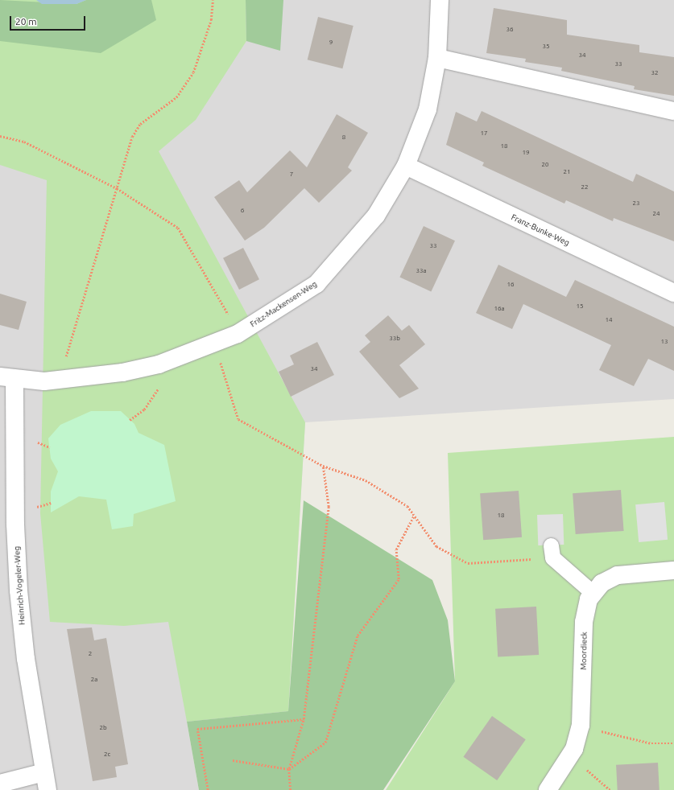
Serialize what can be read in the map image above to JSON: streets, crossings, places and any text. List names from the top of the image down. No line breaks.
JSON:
{"streets":{"street":["Franz-Bunke-Weg","Fritz-Mackensen-Weg","Heinrich-Vogeler-Weg","Moordieck"]},"crossings":[["Franz-Bunke-Weg","Fritz-Mackensen-Weg"],["Fritz-Mackensen-Weg","Heinrich-Vogeler-Weg"]],"house_numbers":["36","9","35","34","33","32","17","8","18","19","20","21","7","22","23","6","24","33","33a","16","15","16a","14","33b","13","34","18","2","2a","2b","2c"],"scale_bar":"20 m"}
